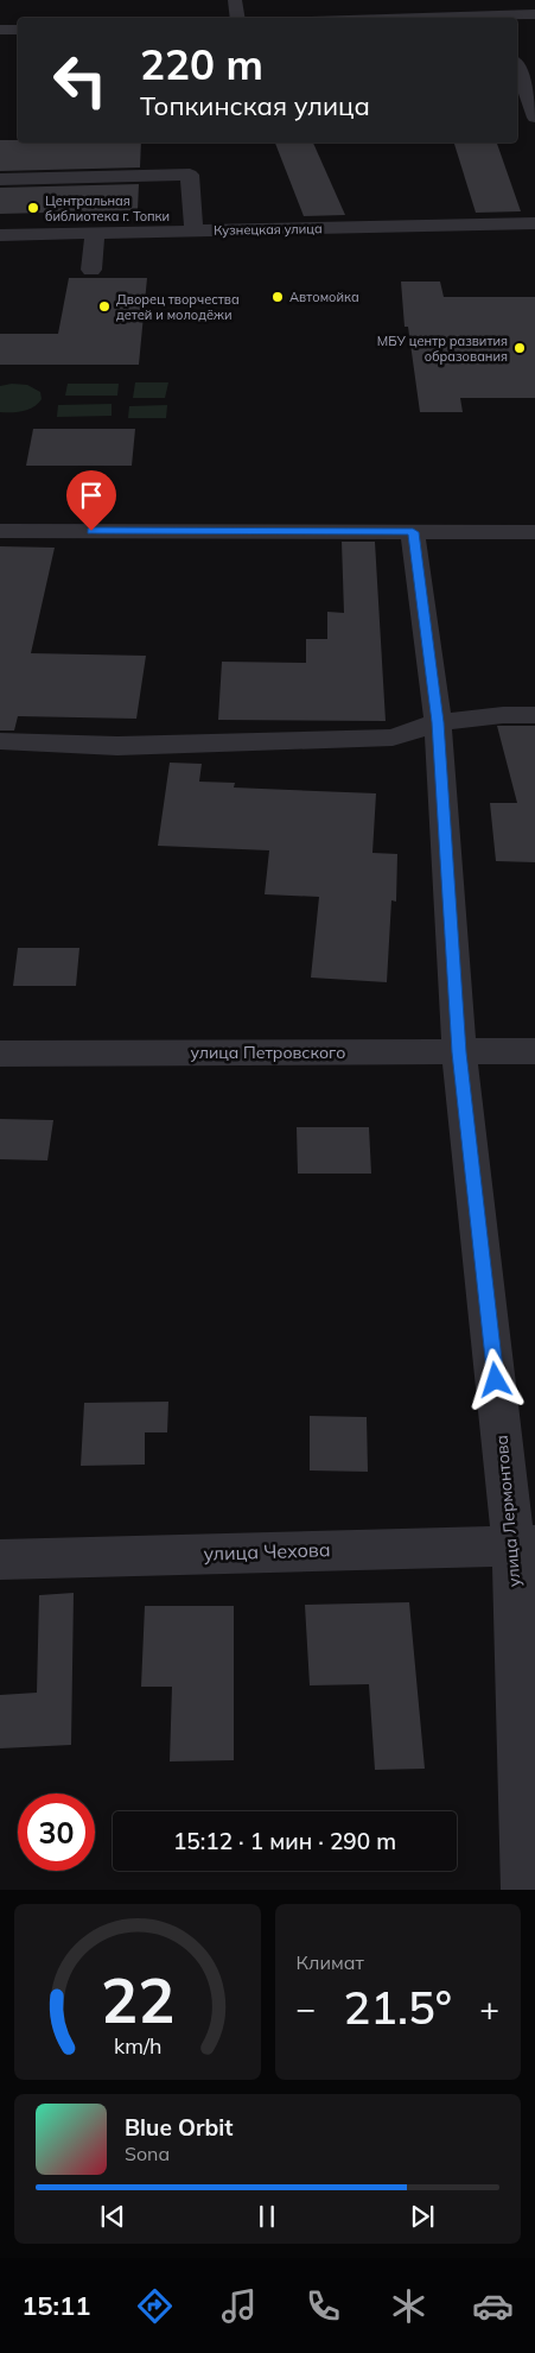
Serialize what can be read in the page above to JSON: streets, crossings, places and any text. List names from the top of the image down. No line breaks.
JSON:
{"streets":{"street":["Кузнецкая улица","улица Петровского","улица Лермонтова","улица Чехова"]},"crossings":[["улица Петровского","улица Лермонтова"],["улица Лермонтова","улица Чехова"]],"places":["Центральная библиотека г. Топки","Автомойка","Дворец творчества детей и молодёжи","МБУ центр развития образования"],"page":{"turn":["220 m","Топкинская улица"],"limit":"30","trip":"15:12 · 1 мин · 290 m","tile":"Климат","heat":["−","21.5°","+"],"song":["Blue Orbit","Sona"],"tabs":"15:11","gauge":["22","km/h"]}}
